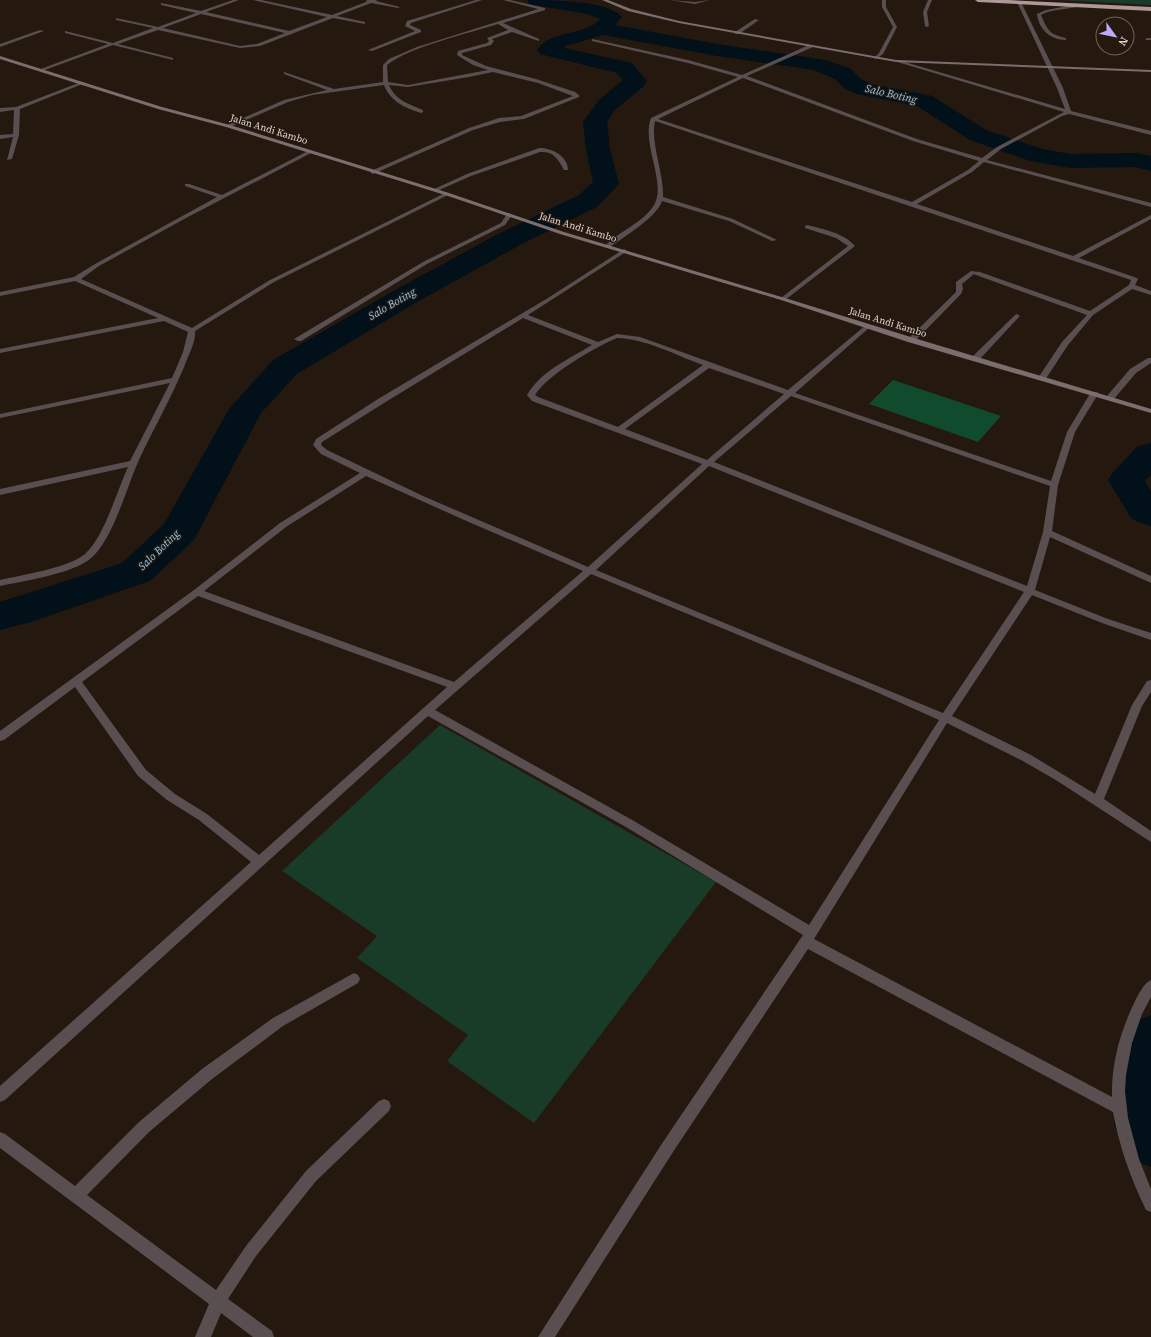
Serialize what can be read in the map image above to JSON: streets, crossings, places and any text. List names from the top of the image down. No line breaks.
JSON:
{"streets":{"street":["Jalan Andi Kambo"]},"water":["Salo Boting"],"north":"bottom right"}
